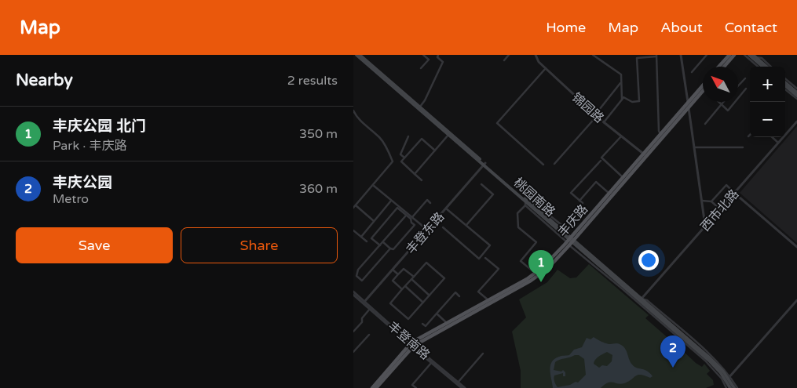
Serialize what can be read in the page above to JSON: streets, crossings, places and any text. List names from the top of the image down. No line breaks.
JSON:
{"streets":{"main road":["桃园南路","丰庆路"],"street":["锦园路","西市北路","丰登东路","丰登南路"]},"crossings":[["锦园路","丰庆路"],["桃园南路","西市北路"],["桃园南路","丰庆路"],["桃园南路","丰登东路"],["丰庆路","丰登南路"],["丰登东路","丰登南路"]],"north":"top left","page":{"header":"Map","nav":["Home","Map","About","Contact"],"heading":["Nearby","2 results"],"map_buttons":["+","−"],"list":[{"mark":"1","name":"丰庆公园 北门","note":"Park · 丰庆路","value":"350 m"},{"mark":"2","name":"丰庆公园","note":"Metro","value":"360 m"}],"buttons":["Save","Share"],"pins":["1","2"]}}
